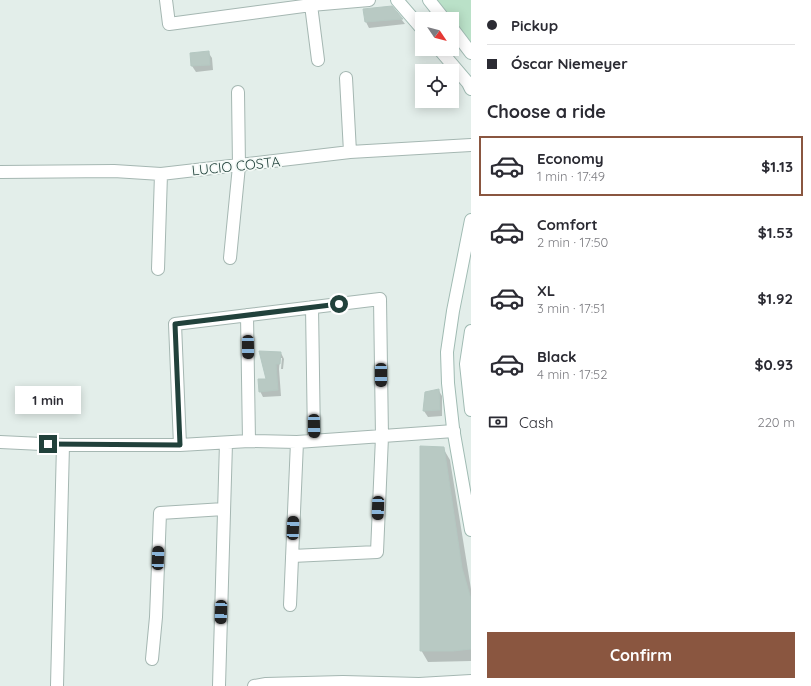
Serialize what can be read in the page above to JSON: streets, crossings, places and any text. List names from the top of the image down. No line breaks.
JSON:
{"streets":{"street":["LUCIO COSTA"]},"north":"bottom right","page":{"banner":["Pickup","Óscar Niemeyer"],"heading":"Choose a ride","list":[{"name":"Economy","note":"1 min · 17:49","value":"$1.13"},{"name":"Comfort","note":"2 min · 17:50","value":"$1.53"},{"name":"XL","note":"3 min · 17:51","value":"$1.92"},{"name":"Black","note":"4 min · 17:52","value":"$0.93"}],"bubble":"1 min","pay":["Cash","220 m"],"buttons":"Confirm"}}
